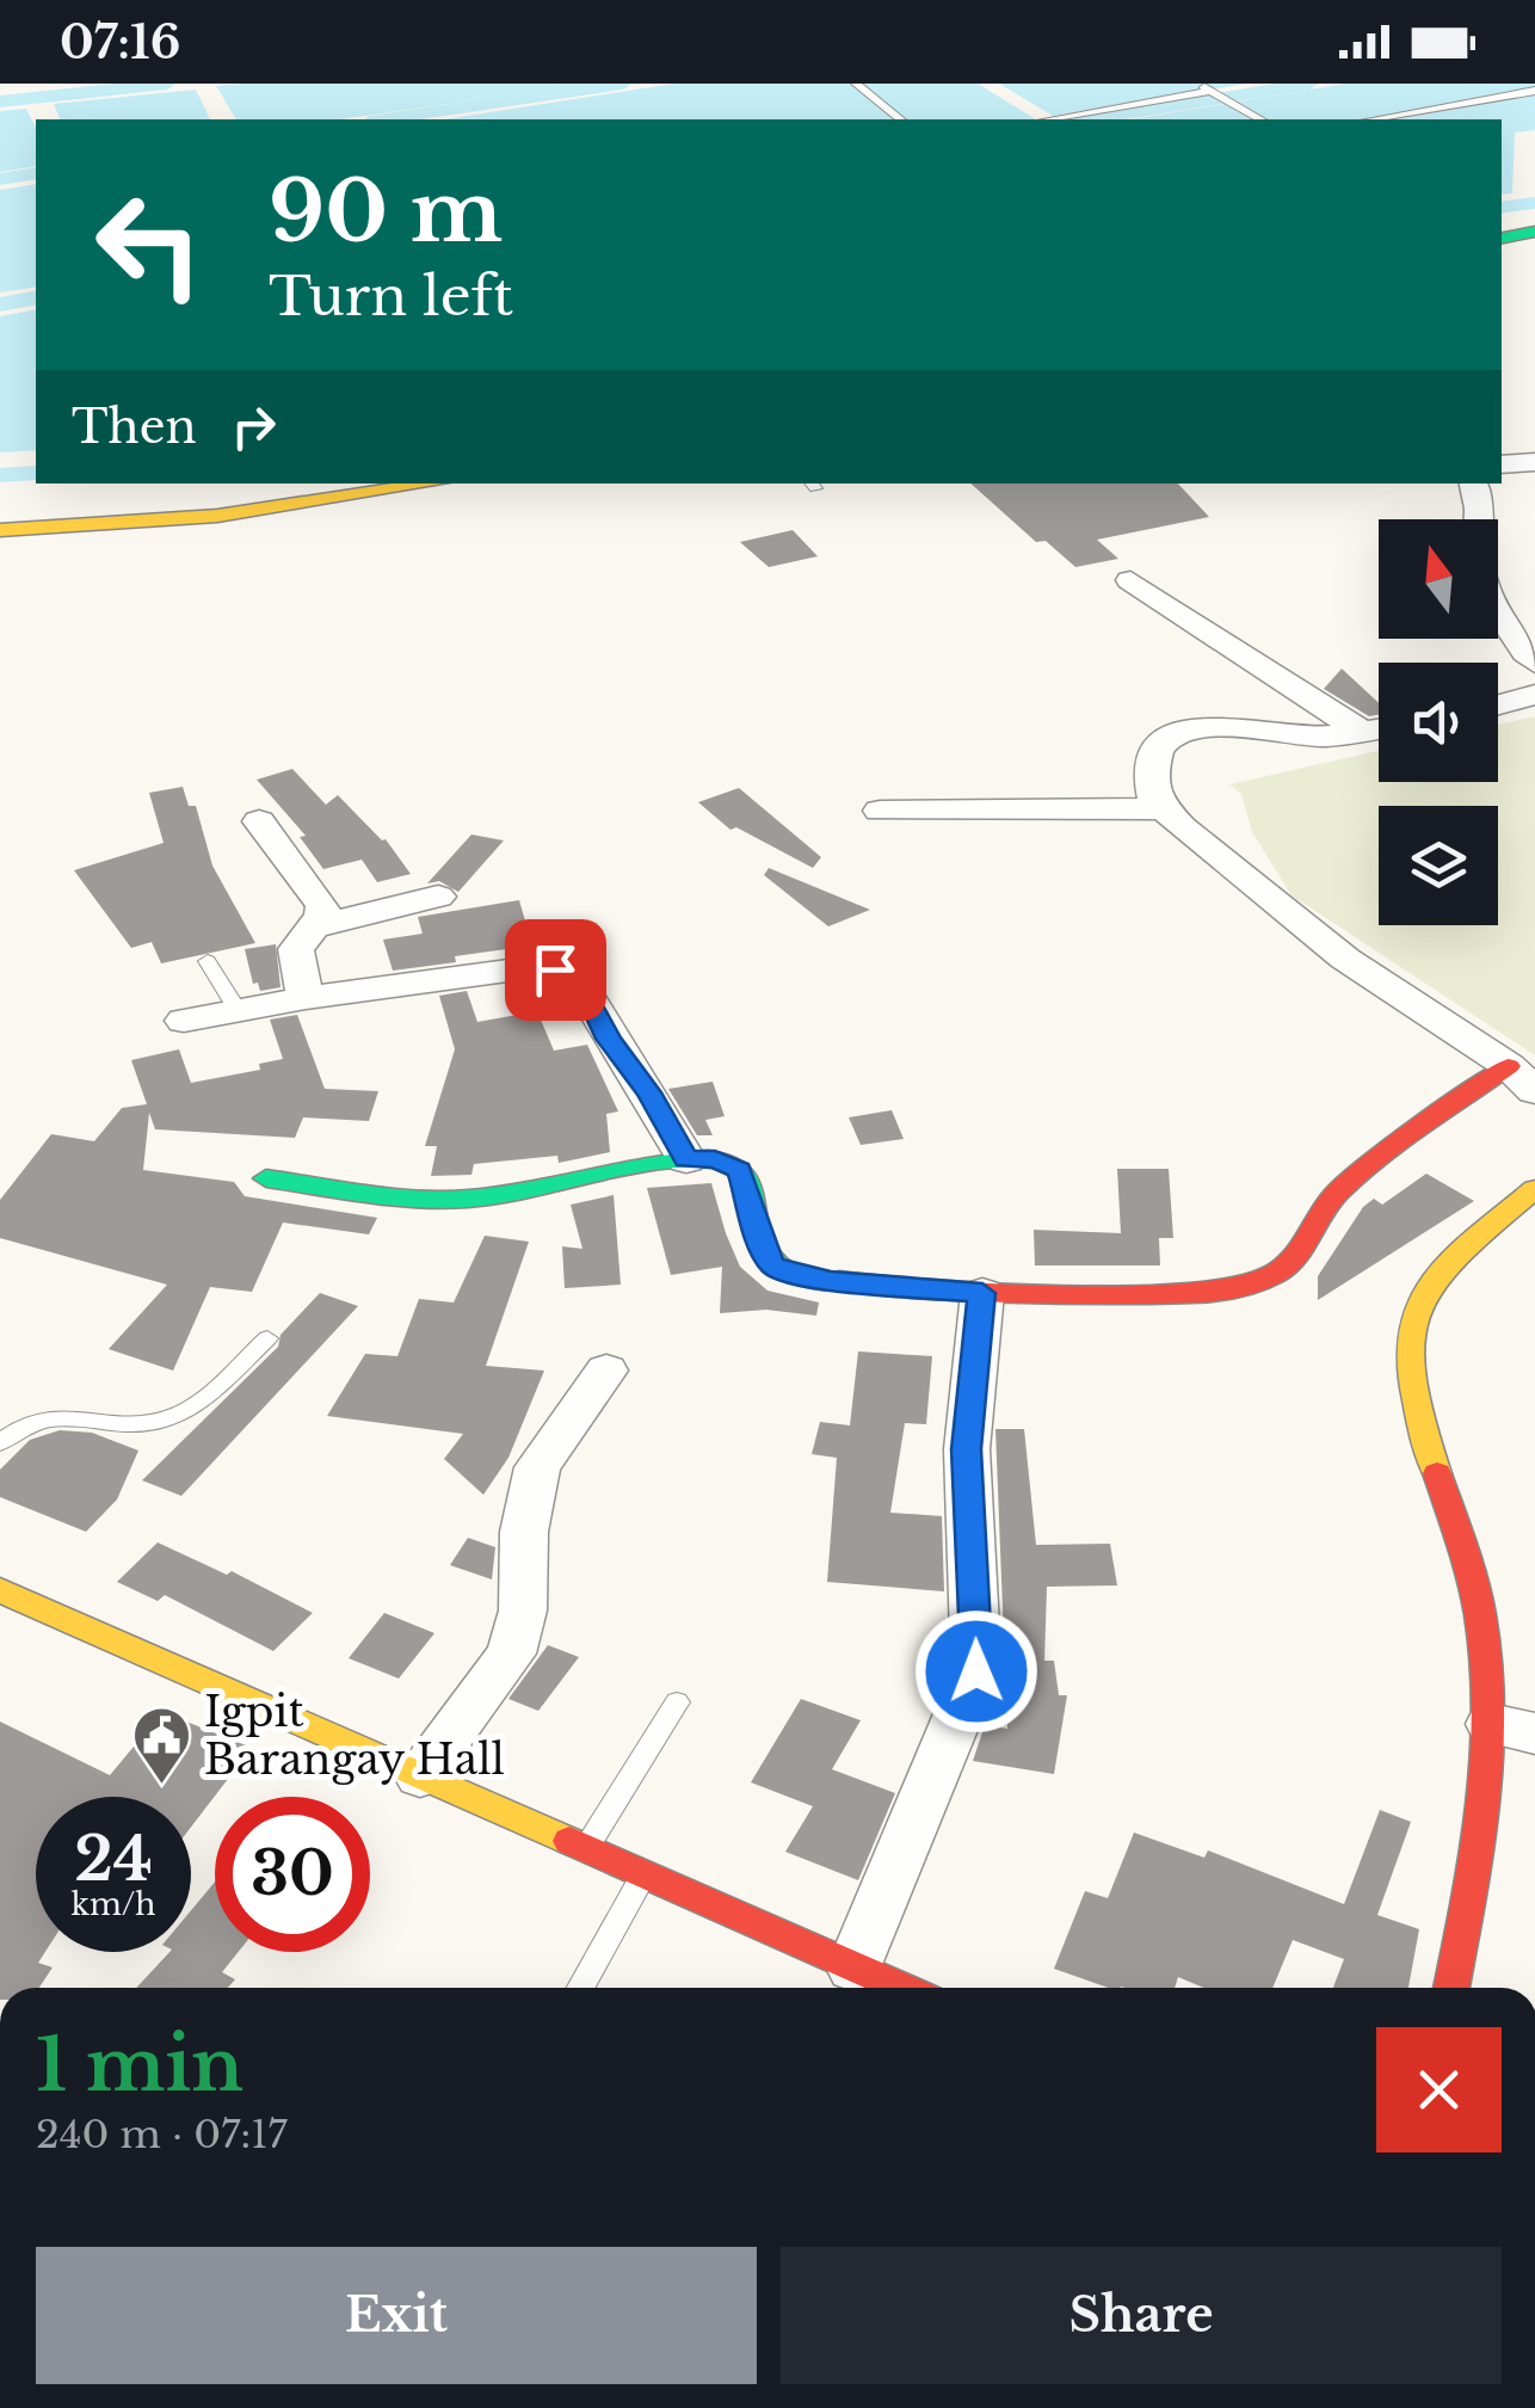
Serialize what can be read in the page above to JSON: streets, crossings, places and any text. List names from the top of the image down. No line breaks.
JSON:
{"places":{"public building":["Igpit Barangay Hall"]},"north":"top","page":{"status":"07:16","turn":["90 m","Turn left"],"then":"Then","speed":"24 km/h","limit":"30","heading":["1 min","240 m · 07:17"],"buttons":["Exit","Share"]}}
